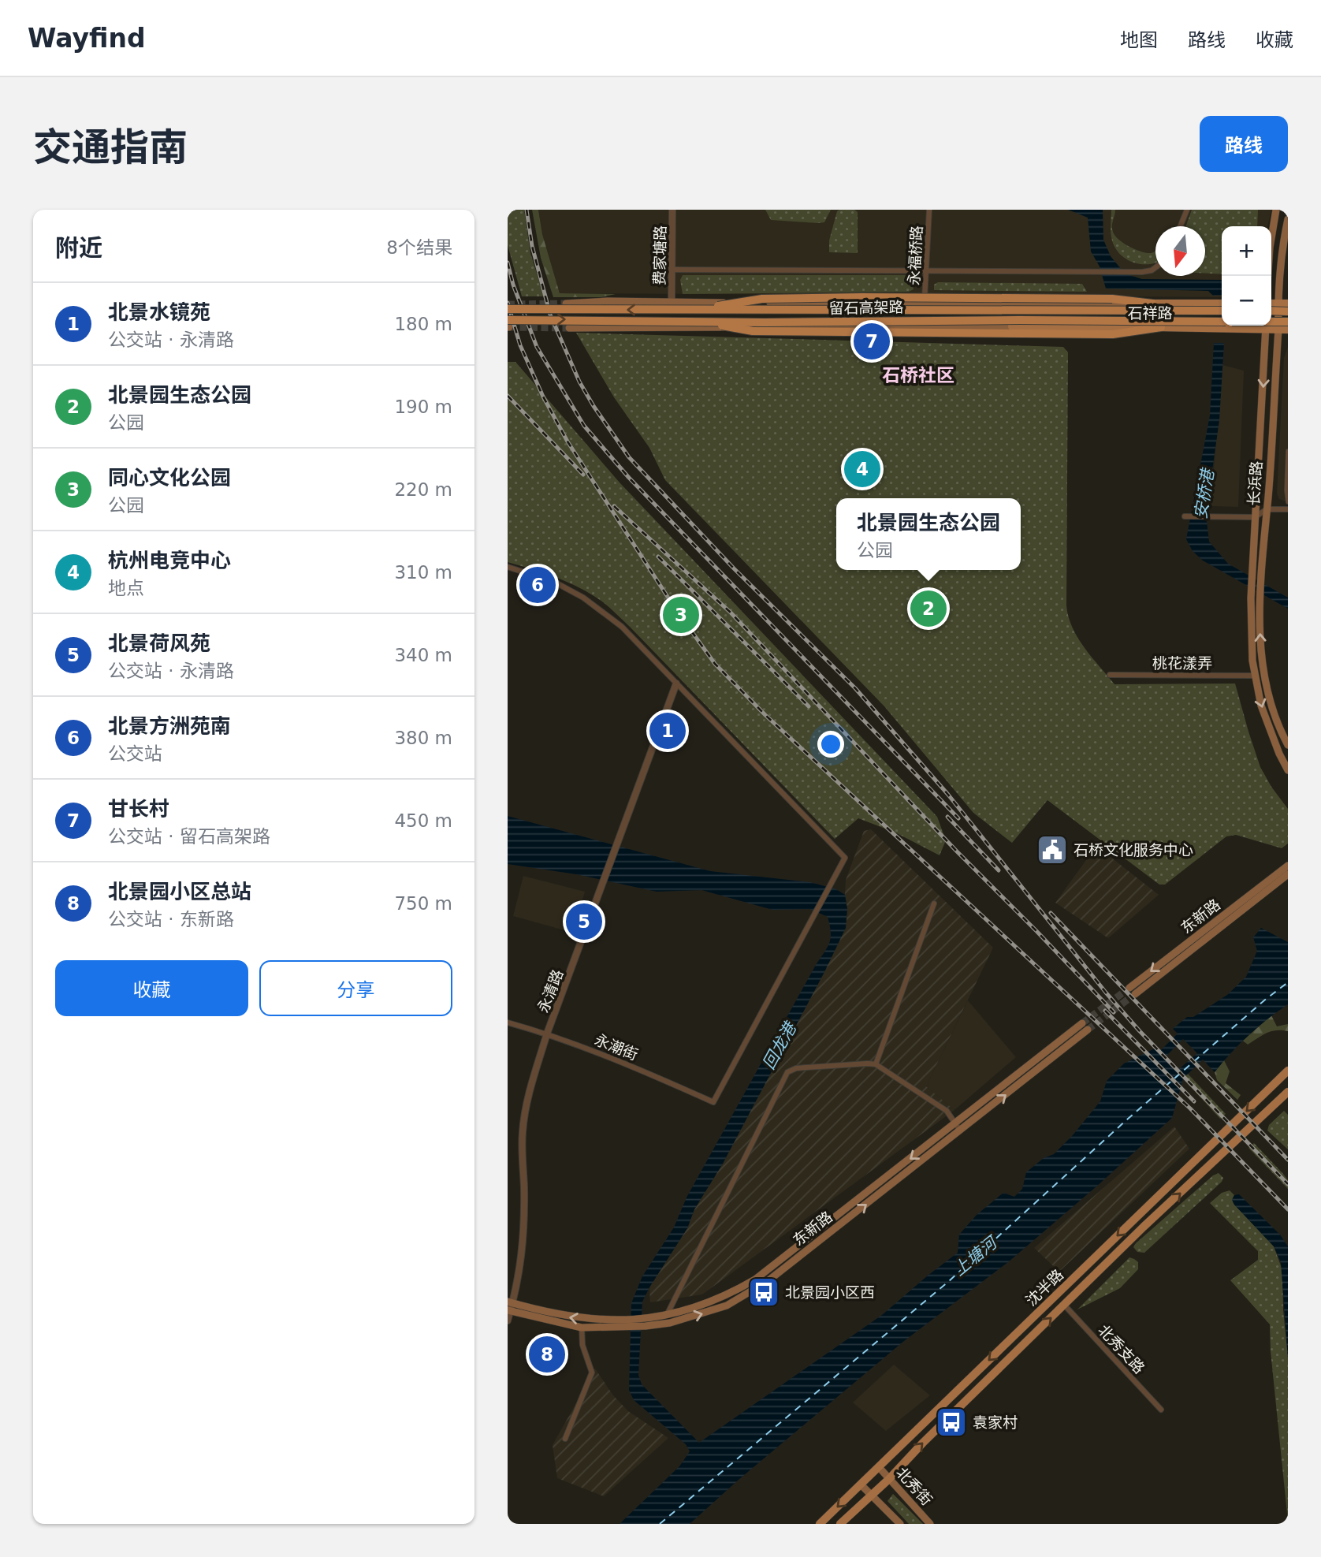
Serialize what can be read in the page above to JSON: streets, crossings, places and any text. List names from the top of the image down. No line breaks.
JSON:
{"streets":{"highway":["留石高架路"],"main road":["石祥路","长浜路","东新路","沈半路","北秀街"],"street":["费家塘路","永福桥路","桃花漾弄","永清路","永潮街","北秀支路"]},"crossings":[["石祥路","长浜路"],["长浜路","桃花漾弄"],["东新路","永清路"],["永清路","永潮街"],["沈半路","北秀支路"],["沈半路","北秀街"]],"districts":["石桥社区"],"water":["安桥港","回龙港","上塘河"],"places":{"public building":["石桥文化服务中心"],"bus stop":["北景园小区西","袁家村"]},"north":"bottom","page":{"header":"Wayfind","nav":["地图","路线","收藏"],"title":"交通指南","buttons":["路线",["收藏","分享"]],"heading":["附近","8个结果"],"map_buttons":["+","−"],"list":[{"mark":"1","name":"北景水镜苑","note":"公交站 · 永清路","value":"180 m"},{"mark":"2","name":"北景园生态公园","note":"公园","value":"190 m"},{"mark":"3","name":"同心文化公园","note":"公园","value":"220 m"},{"mark":"4","name":"杭州电竞中心","note":"地点","value":"310 m"},{"mark":"5","name":"北景荷风苑","note":"公交站 · 永清路","value":"340 m"},{"mark":"6","name":"北景方洲苑南","note":"公交站","value":"380 m"},{"mark":"7","name":"甘长村","note":"公交站 · 留石高架路","value":"450 m"},{"mark":"8","name":"北景园小区总站","note":"公交站 · 东新路","value":"750 m"}],"pins":["7","4","6","2","3","1","5","8"],"popup":["北景园生态公园","公园"]}}
